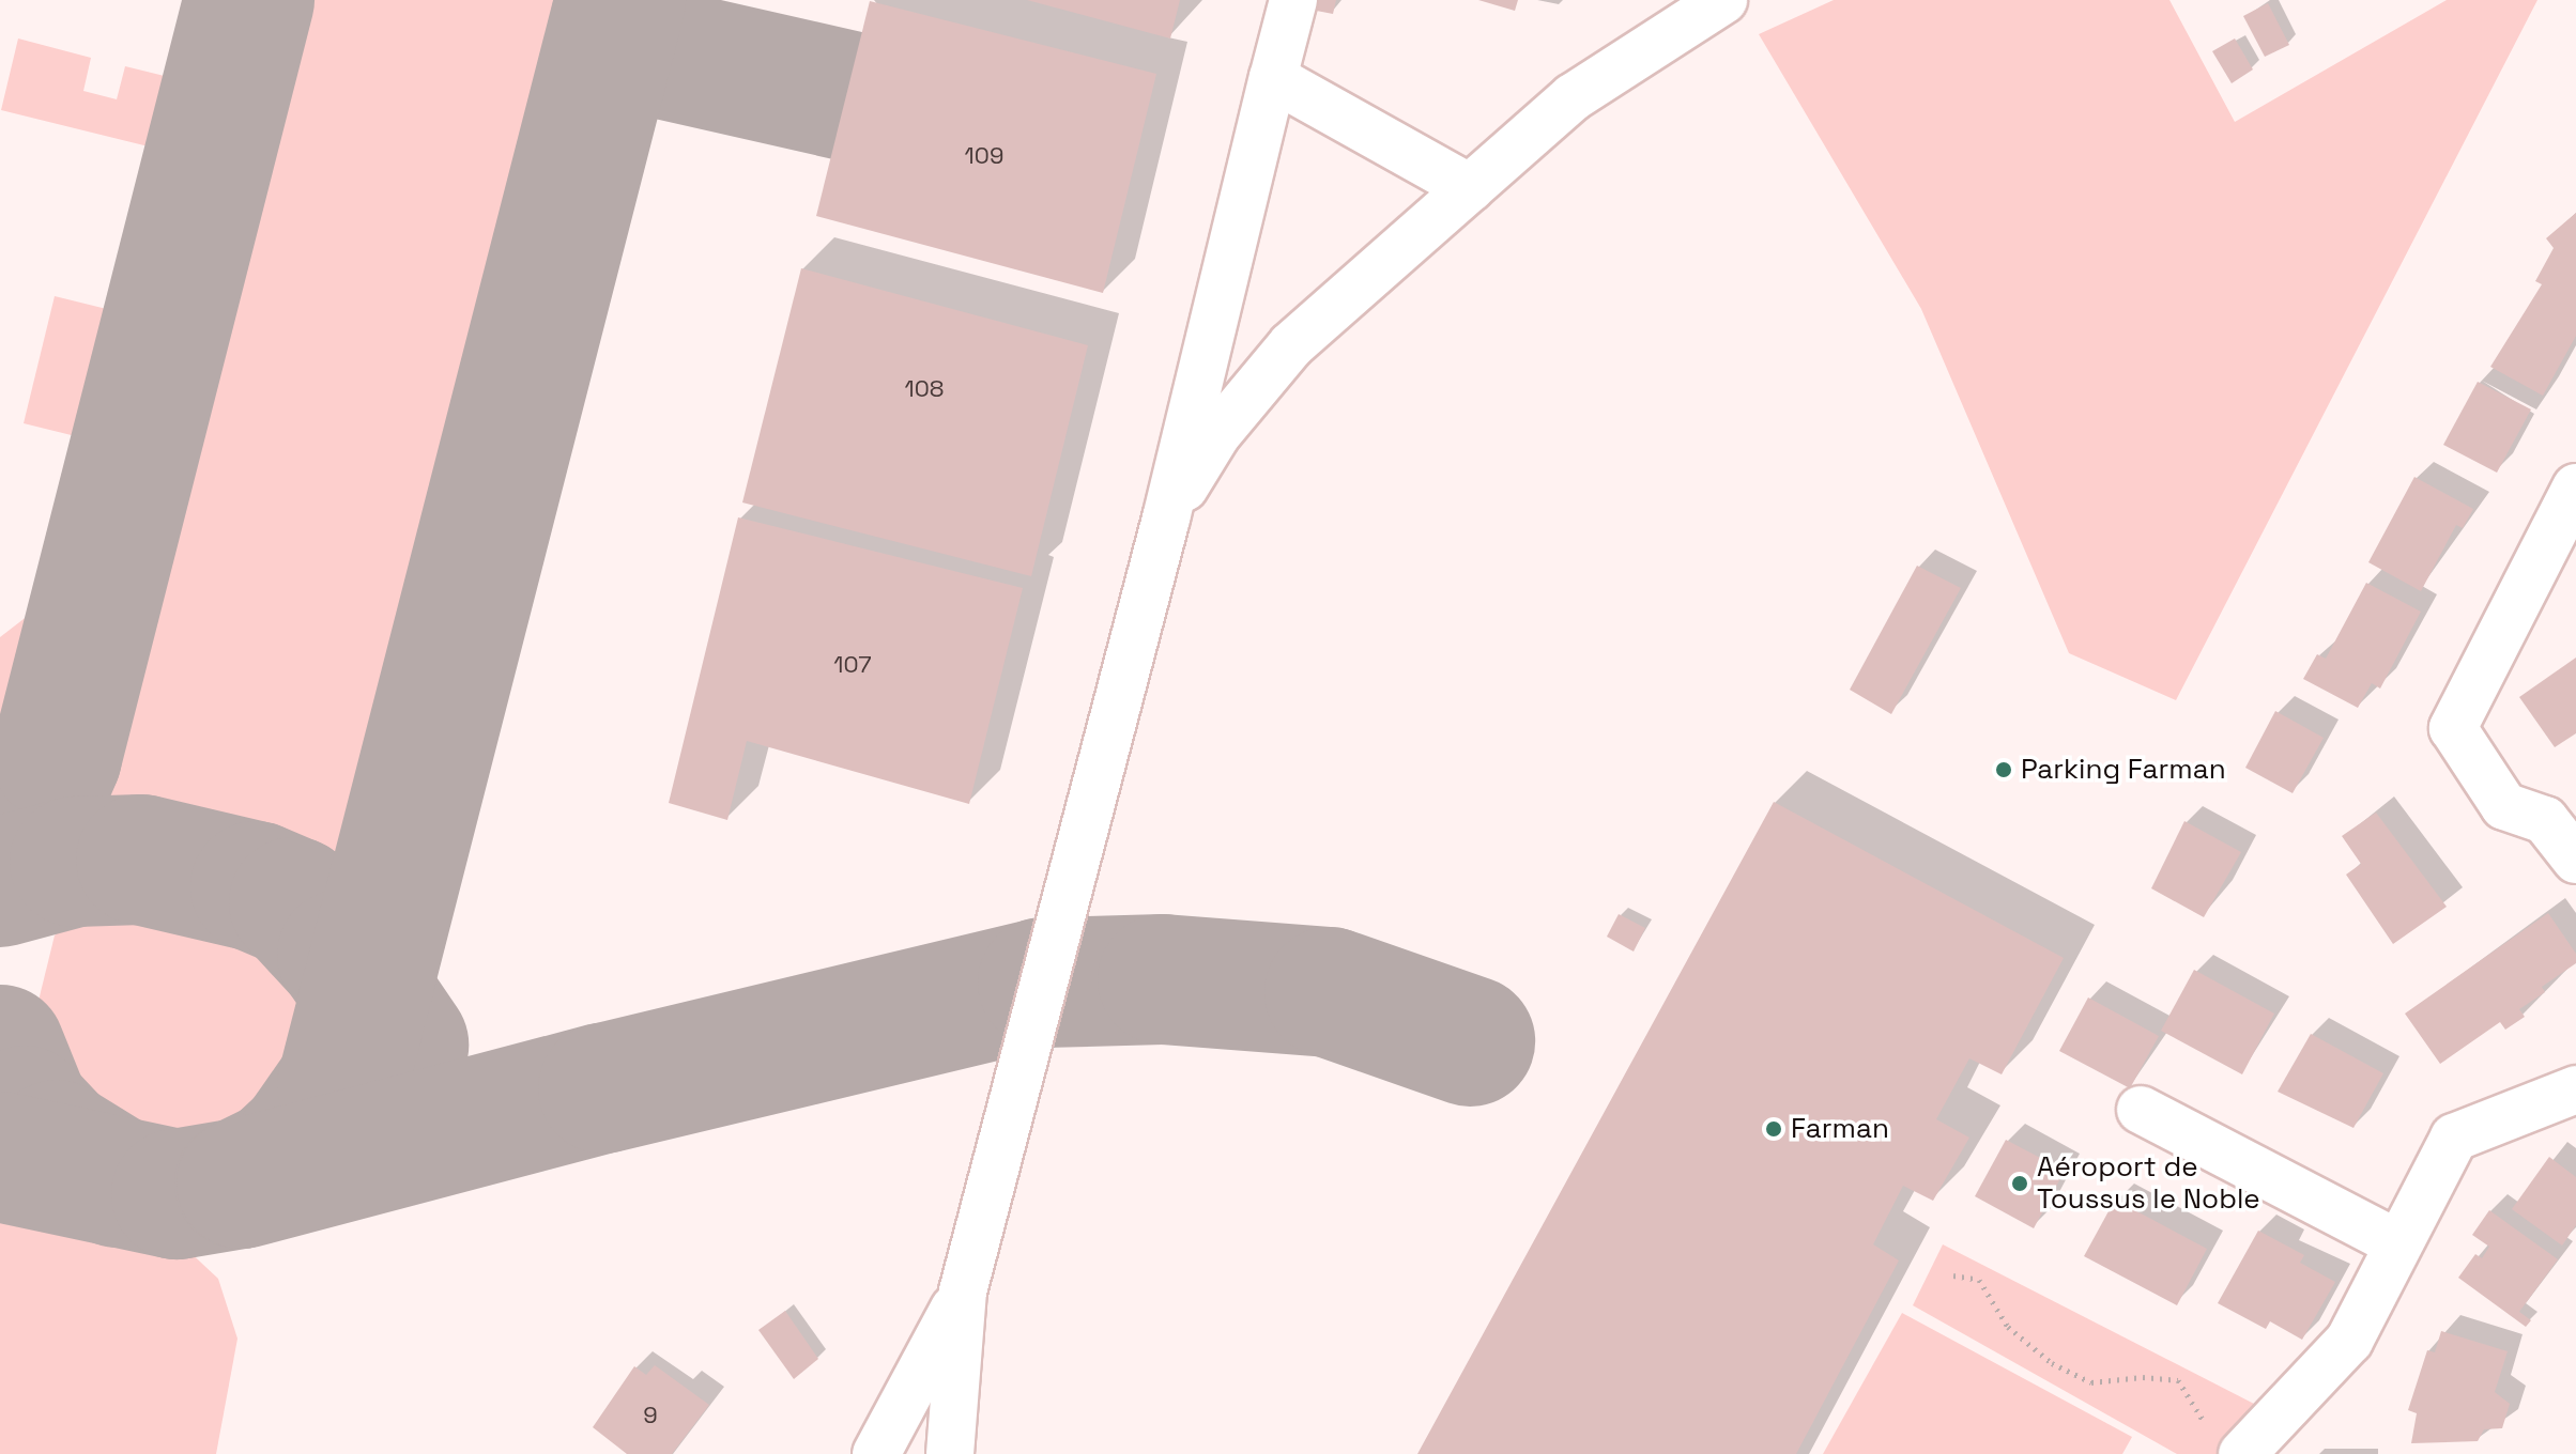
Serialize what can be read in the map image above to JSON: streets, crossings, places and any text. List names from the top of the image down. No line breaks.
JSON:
{"places":["Parking Farman","Farman","Aéroport de Toussus le Noble"],"house_numbers":["109","108","107","9"]}
